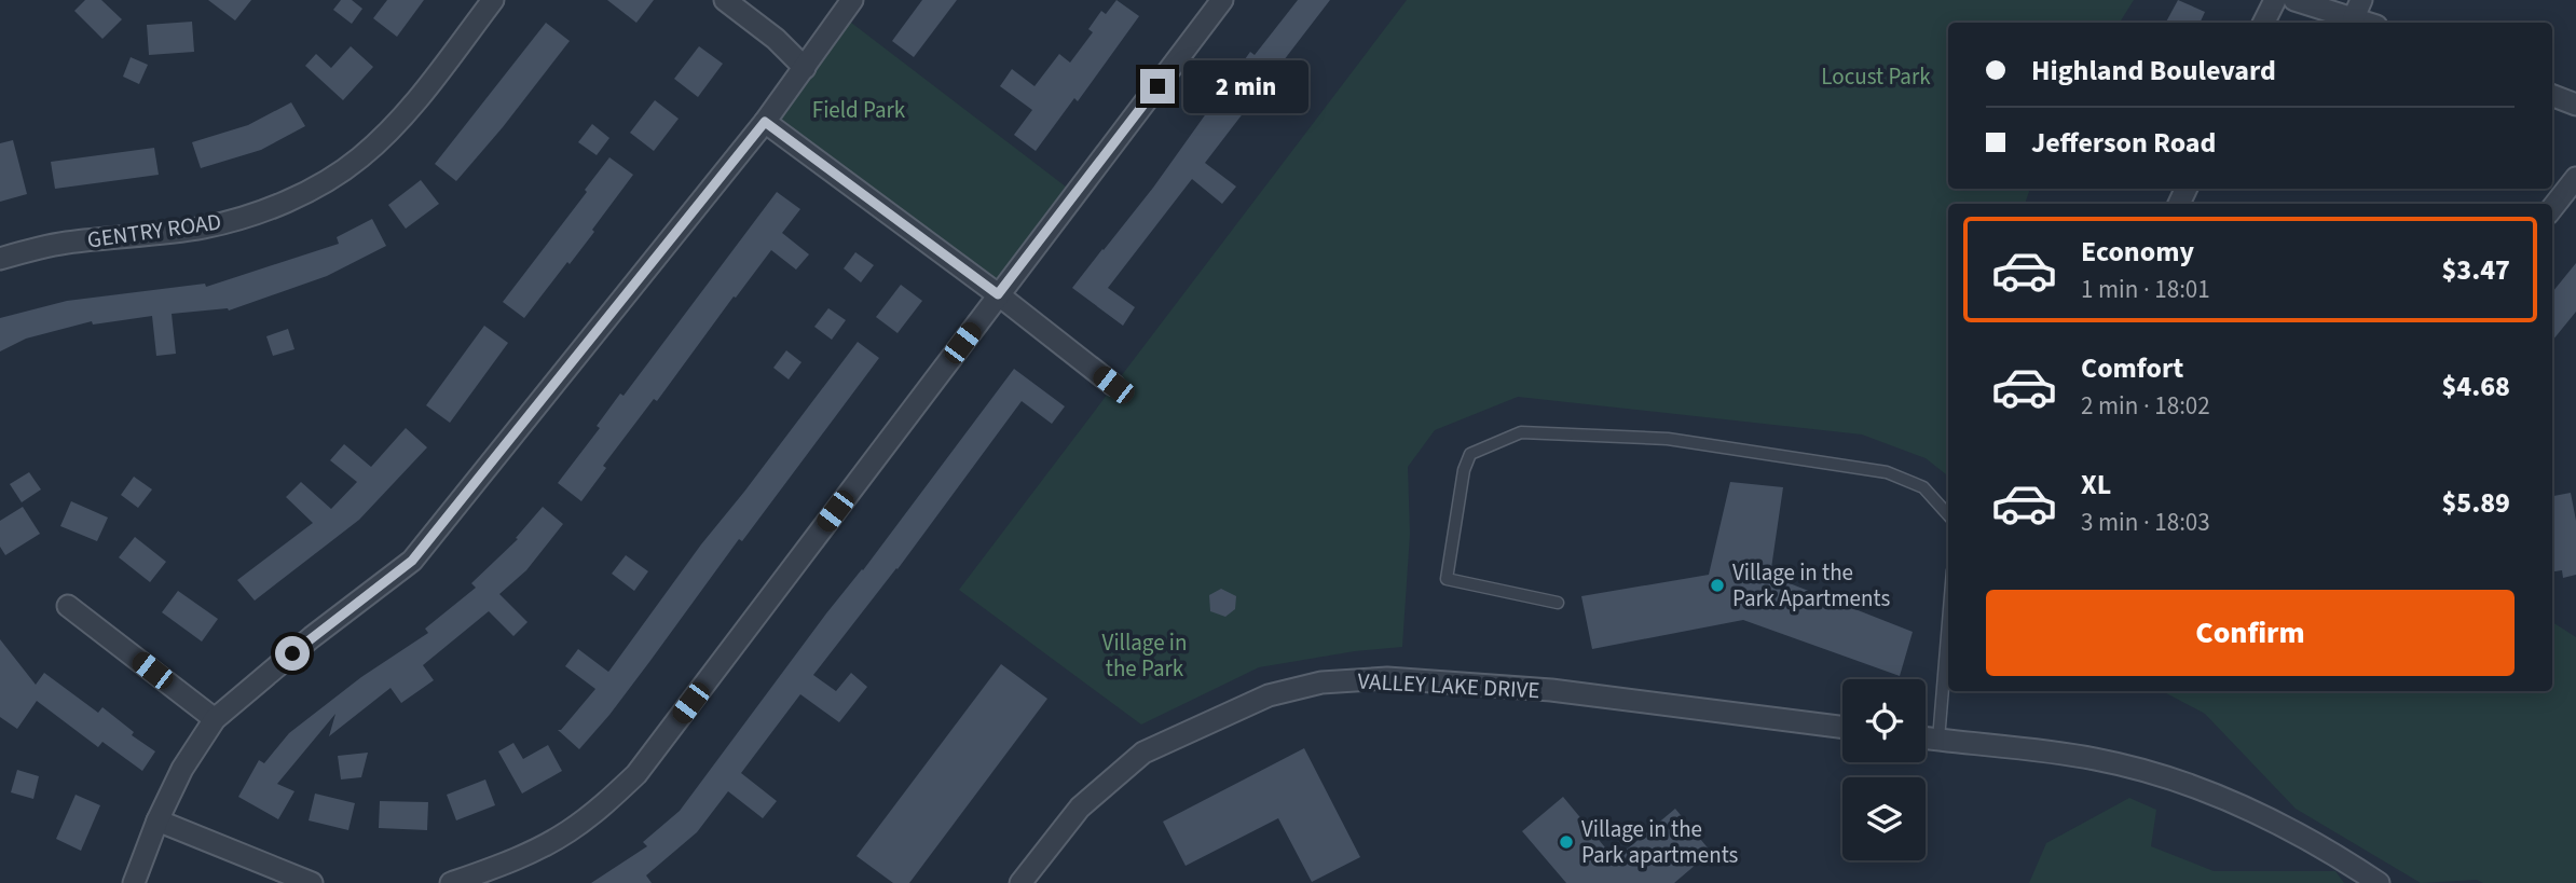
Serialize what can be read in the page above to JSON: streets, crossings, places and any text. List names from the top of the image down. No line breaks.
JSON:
{"streets":{"street":["GENTRY ROAD","VALLEY LAKE DRIVE"]},"parks":["Locust Park","Field Park","Village in the Park"],"places":["Village in the Park Apartments","Village in the Park apartments"],"page":{"banner":["Highland Boulevard","Jefferson Road"],"bubble":"2 min","list":[{"name":"Economy","note":"1 min · 18:01","value":"$3.47"},{"name":"Comfort","note":"2 min · 18:02","value":"$4.68"},{"name":"XL","note":"3 min · 18:03","value":"$5.89"}],"buttons":"Confirm"}}
